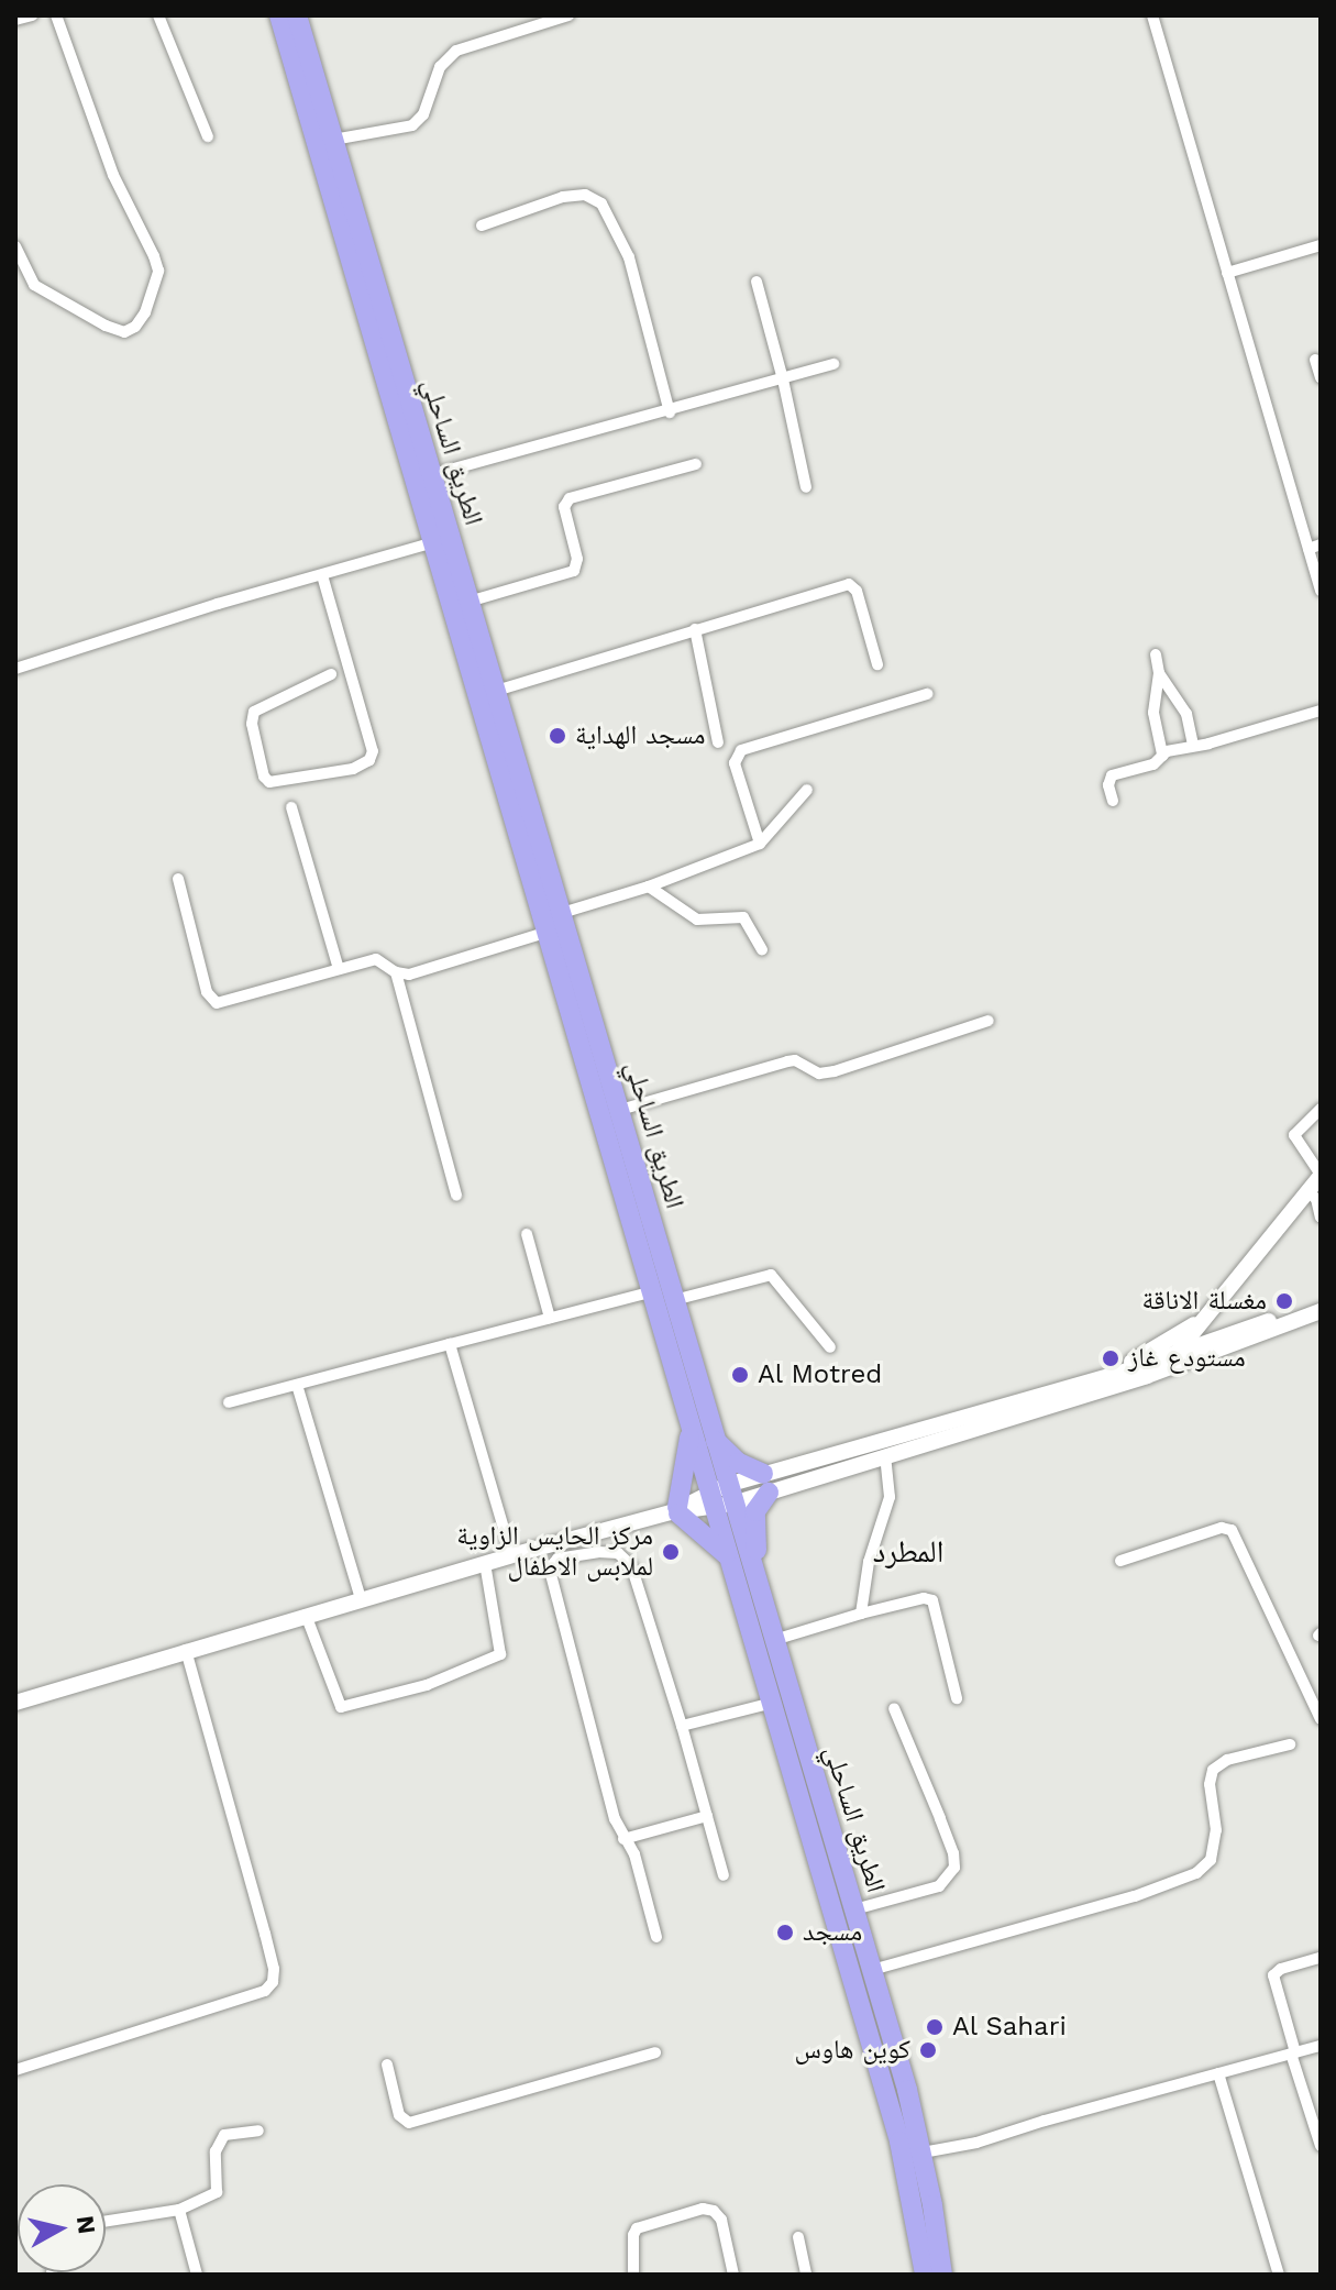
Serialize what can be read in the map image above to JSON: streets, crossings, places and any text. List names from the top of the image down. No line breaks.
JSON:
{"streets":{"highway":["الطريق الساحلي"]},"districts":["المطرد"],"places":["مسجد الهداية","مغسلة الاناقة","مستودع غاز","Al Motred","مركز الحايس الزاوية لملابس الاطفال","مسجد","Al Sahari","كوين هاوس"],"north":"right"}
